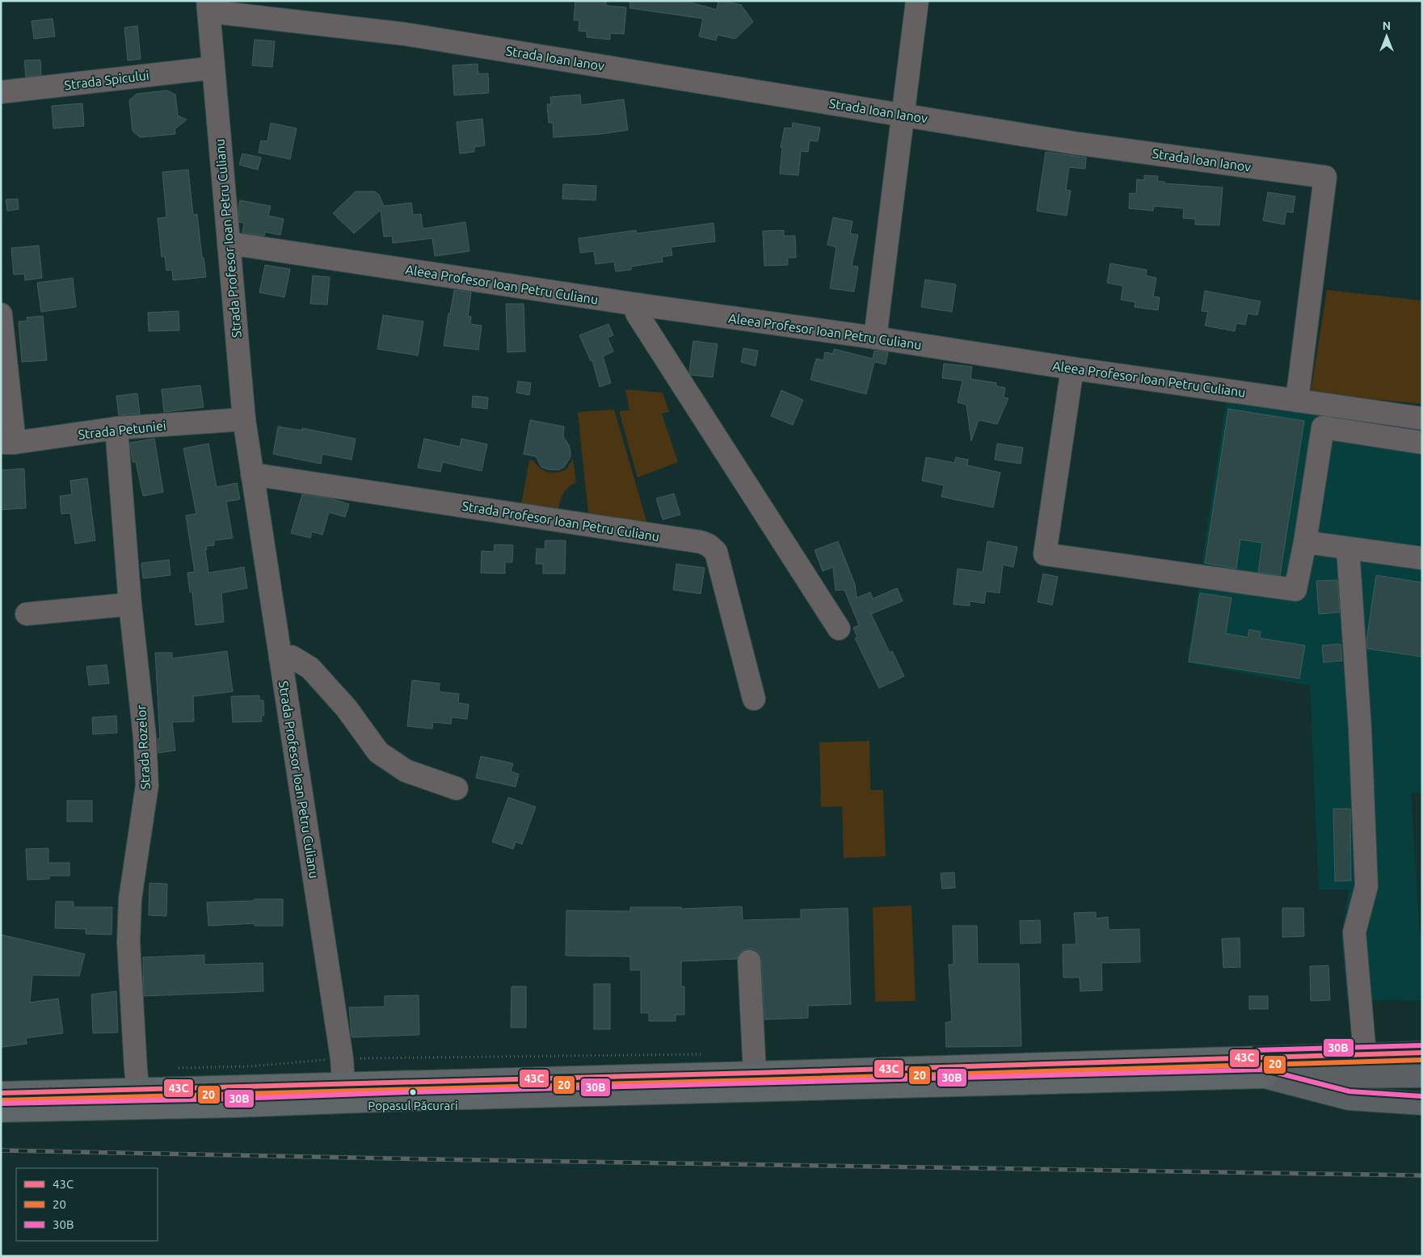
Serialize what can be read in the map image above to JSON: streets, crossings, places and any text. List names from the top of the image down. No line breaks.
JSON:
{"streets":{"street":["Strada Ioan Ianov","Strada Spicului","Strada Profesor Ioan Petru Culianu","Aleea Profesor Ioan Petru Culianu","Strada Petuniei","Strada Rozelor"]},"crossings":[["Strada Ioan Ianov","Strada Profesor Ioan Petru Culianu"],["Strada Ioan Ianov","Aleea Profesor Ioan Petru Culianu"],["Strada Spicului","Strada Profesor Ioan Petru Culianu"],["Strada Profesor Ioan Petru Culianu","Aleea Profesor Ioan Petru Culianu"],["Strada Profesor Ioan Petru Culianu","Strada Petuniei"],["Strada Petuniei","Strada Rozelor"]],"places":["Popasul Păcurari"],"lines":["transit line 30B","transit line 43C","transit line 20"],"legend":["43C","20","30B"],"north":"top"}
